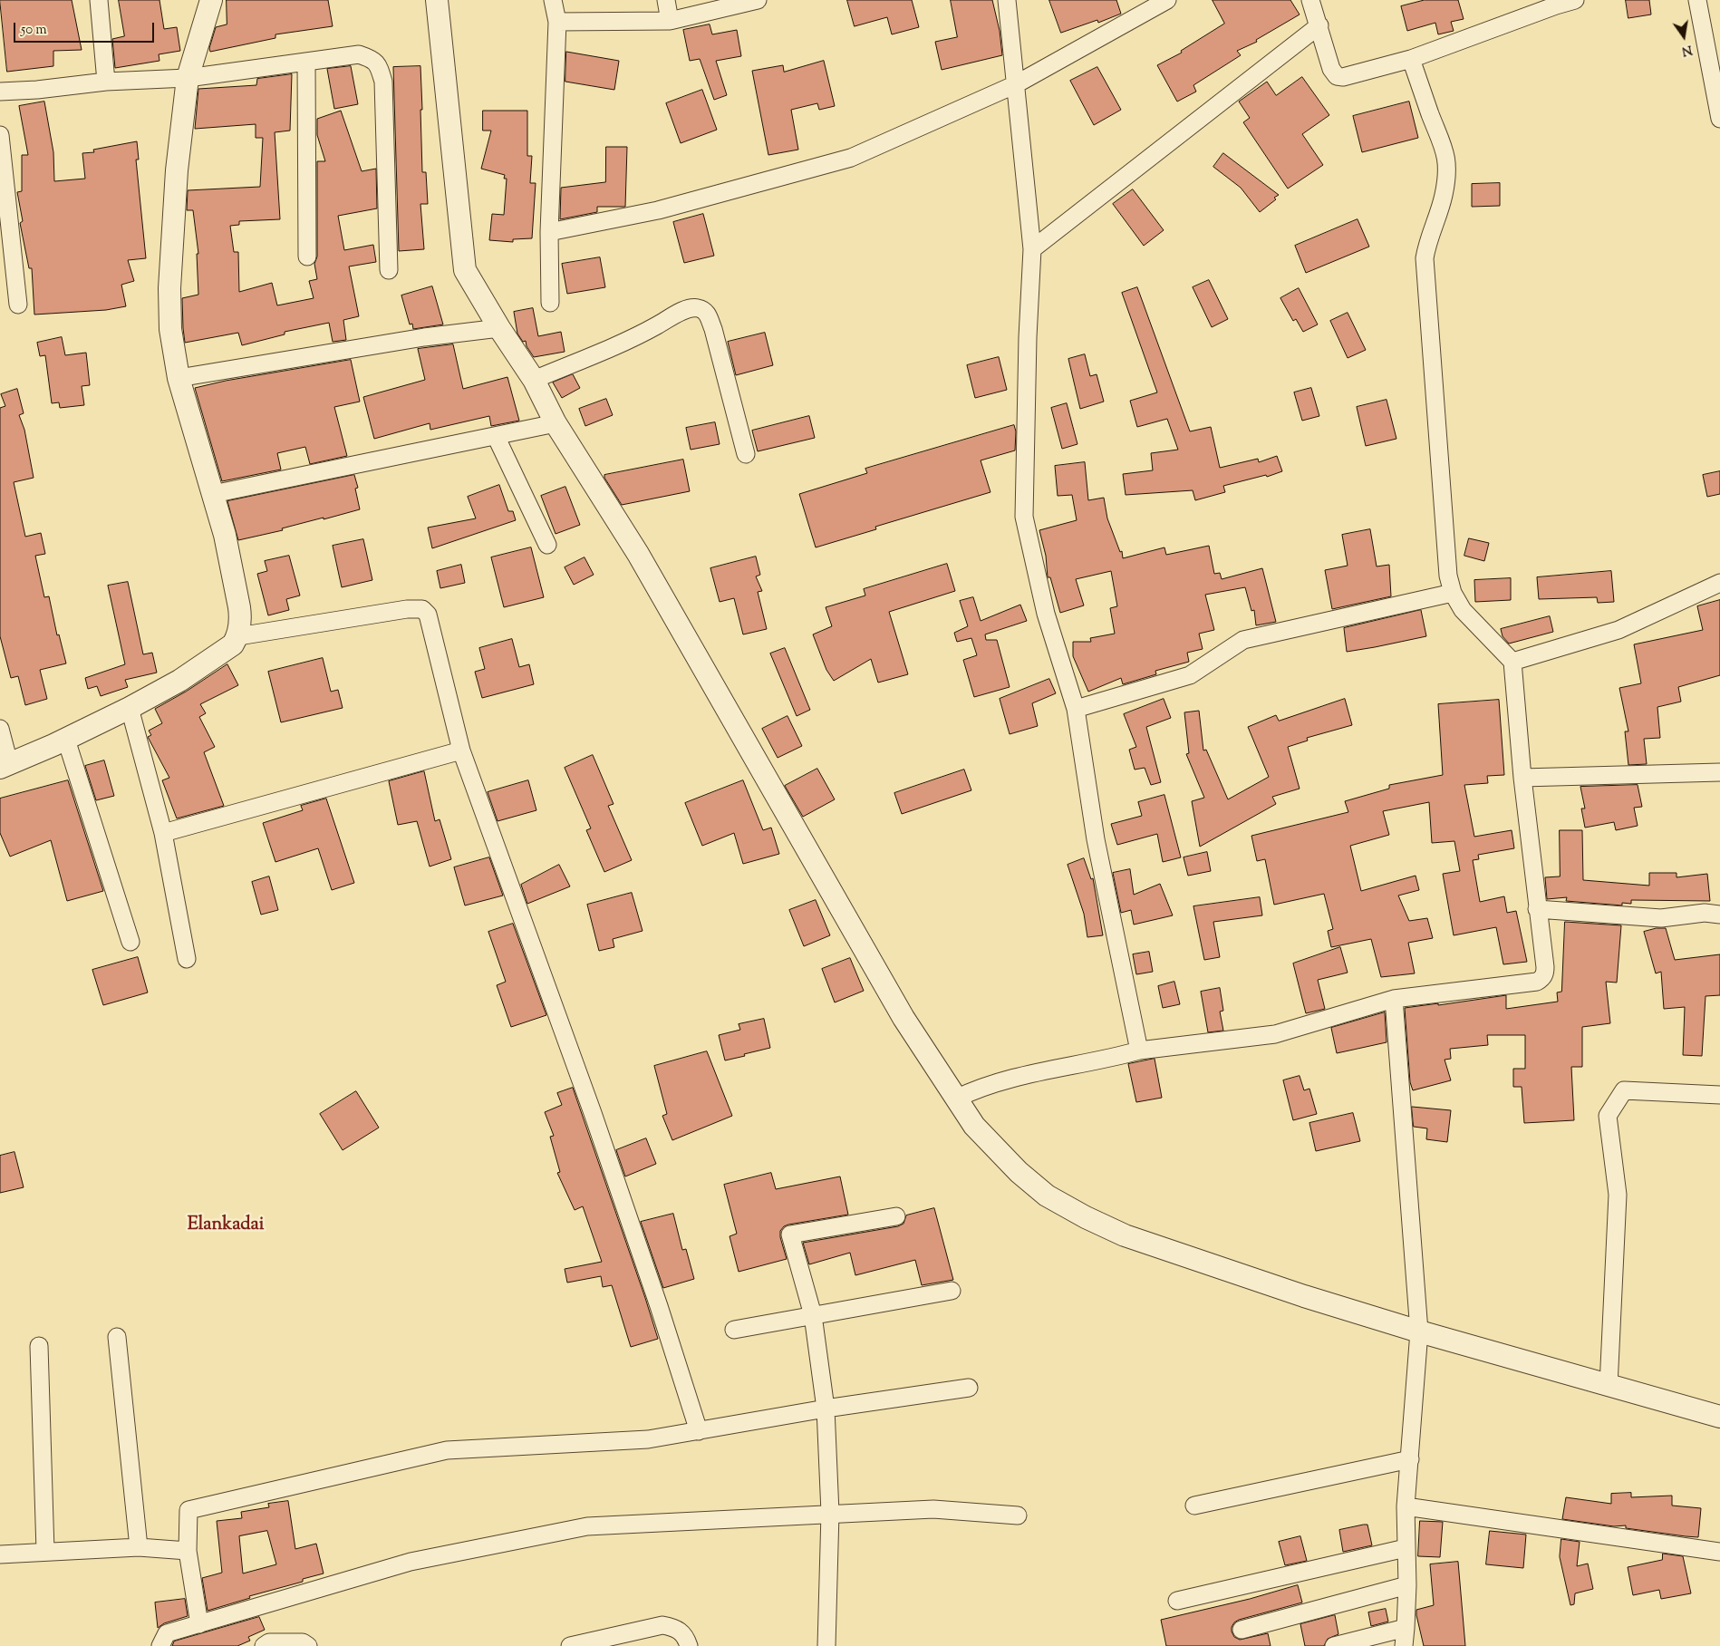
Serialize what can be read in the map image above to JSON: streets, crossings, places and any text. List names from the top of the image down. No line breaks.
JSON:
{"districts":["Elankadai"],"scale_bar":"50 m","north":"bottom"}
